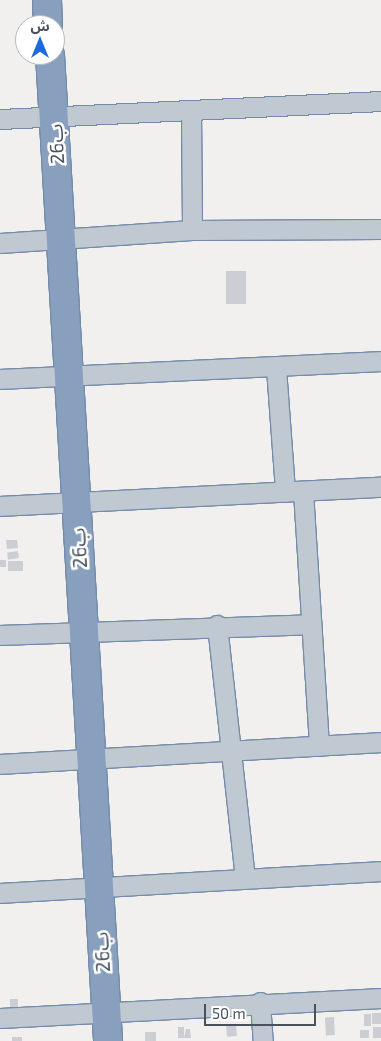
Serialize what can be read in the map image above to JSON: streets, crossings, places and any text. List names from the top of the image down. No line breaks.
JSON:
{"streets":{"highway":["26ب"]},"scale_bar":"50 m","north":"top"}
